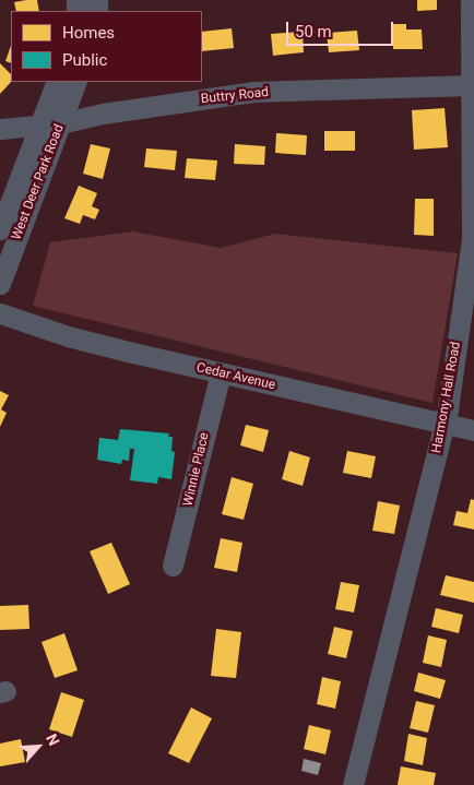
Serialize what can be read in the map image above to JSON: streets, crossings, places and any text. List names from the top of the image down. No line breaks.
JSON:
{"streets":{"street":["Buttry Road","West Deer Park Road","Cedar Avenue","Harmony Hall Road","Winnie Place"]},"crossings":[["Buttry Road","West Deer Park Road"],["Buttry Road","Harmony Hall Road"],["Cedar Avenue","Harmony Hall Road"],["Cedar Avenue","Winnie Place"]],"legend":["Homes","Public"],"scale_bar":"50 m","north":"top right"}
